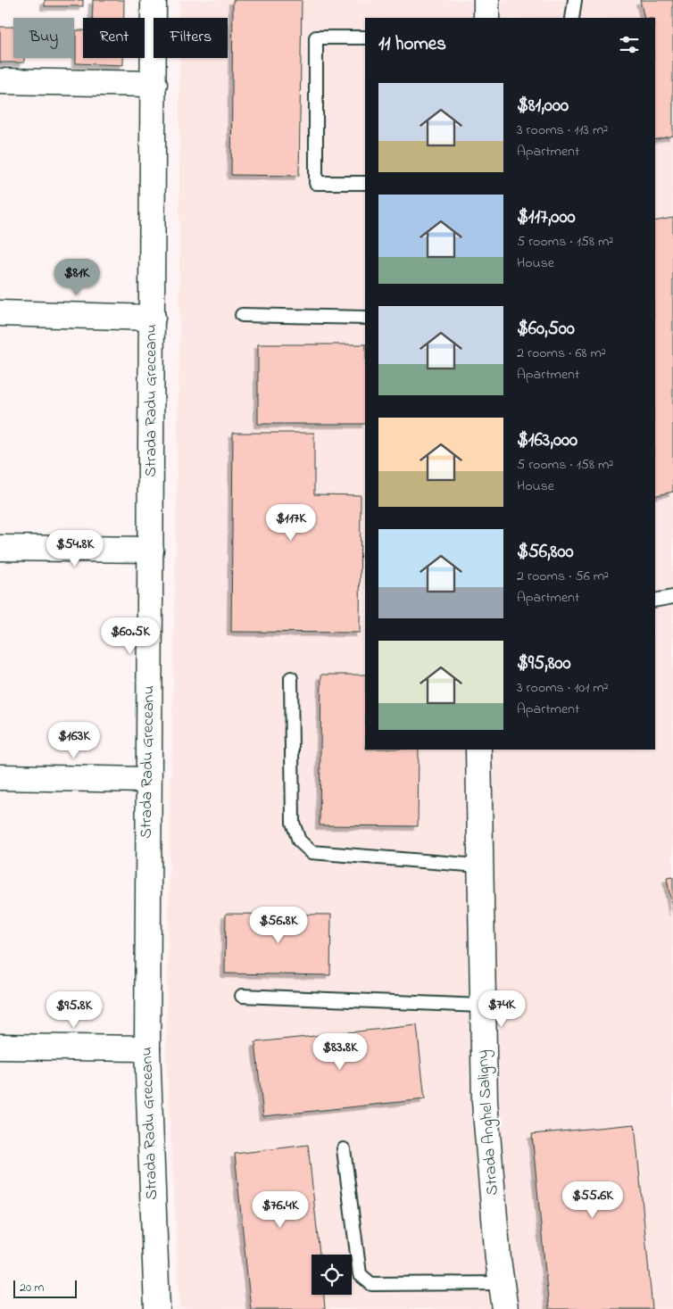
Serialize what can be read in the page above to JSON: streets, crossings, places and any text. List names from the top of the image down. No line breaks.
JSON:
{"streets":{"street":["Strada Radu Greceanu","Strada Anghel Saligny"]},"scale_bar":"20 m","page":{"chip":["Buy","Rent","Filters"],"heading":"11 homes","list":[{"name":"$81,000","note":"3 rooms · 113 m² · Apartment"},{"name":"$117,000","note":"5 rooms · 158 m² · House"},{"name":"$60,500","note":"2 rooms · 68 m² · Apartment"},{"name":"$163,000","note":"5 rooms · 158 m² · House"},{"name":"$56,800","note":"2 rooms · 56 m² · Apartment"},{"name":"$95,800","note":"3 rooms · 101 m² · Apartment"}],"price":["$81K","$117K","$54.8K","$60.5K","$163K","$56.8K","$74K","$95.8K","$83.8K","$55.6K","$76.4K"],"scale":"20 m"}}
